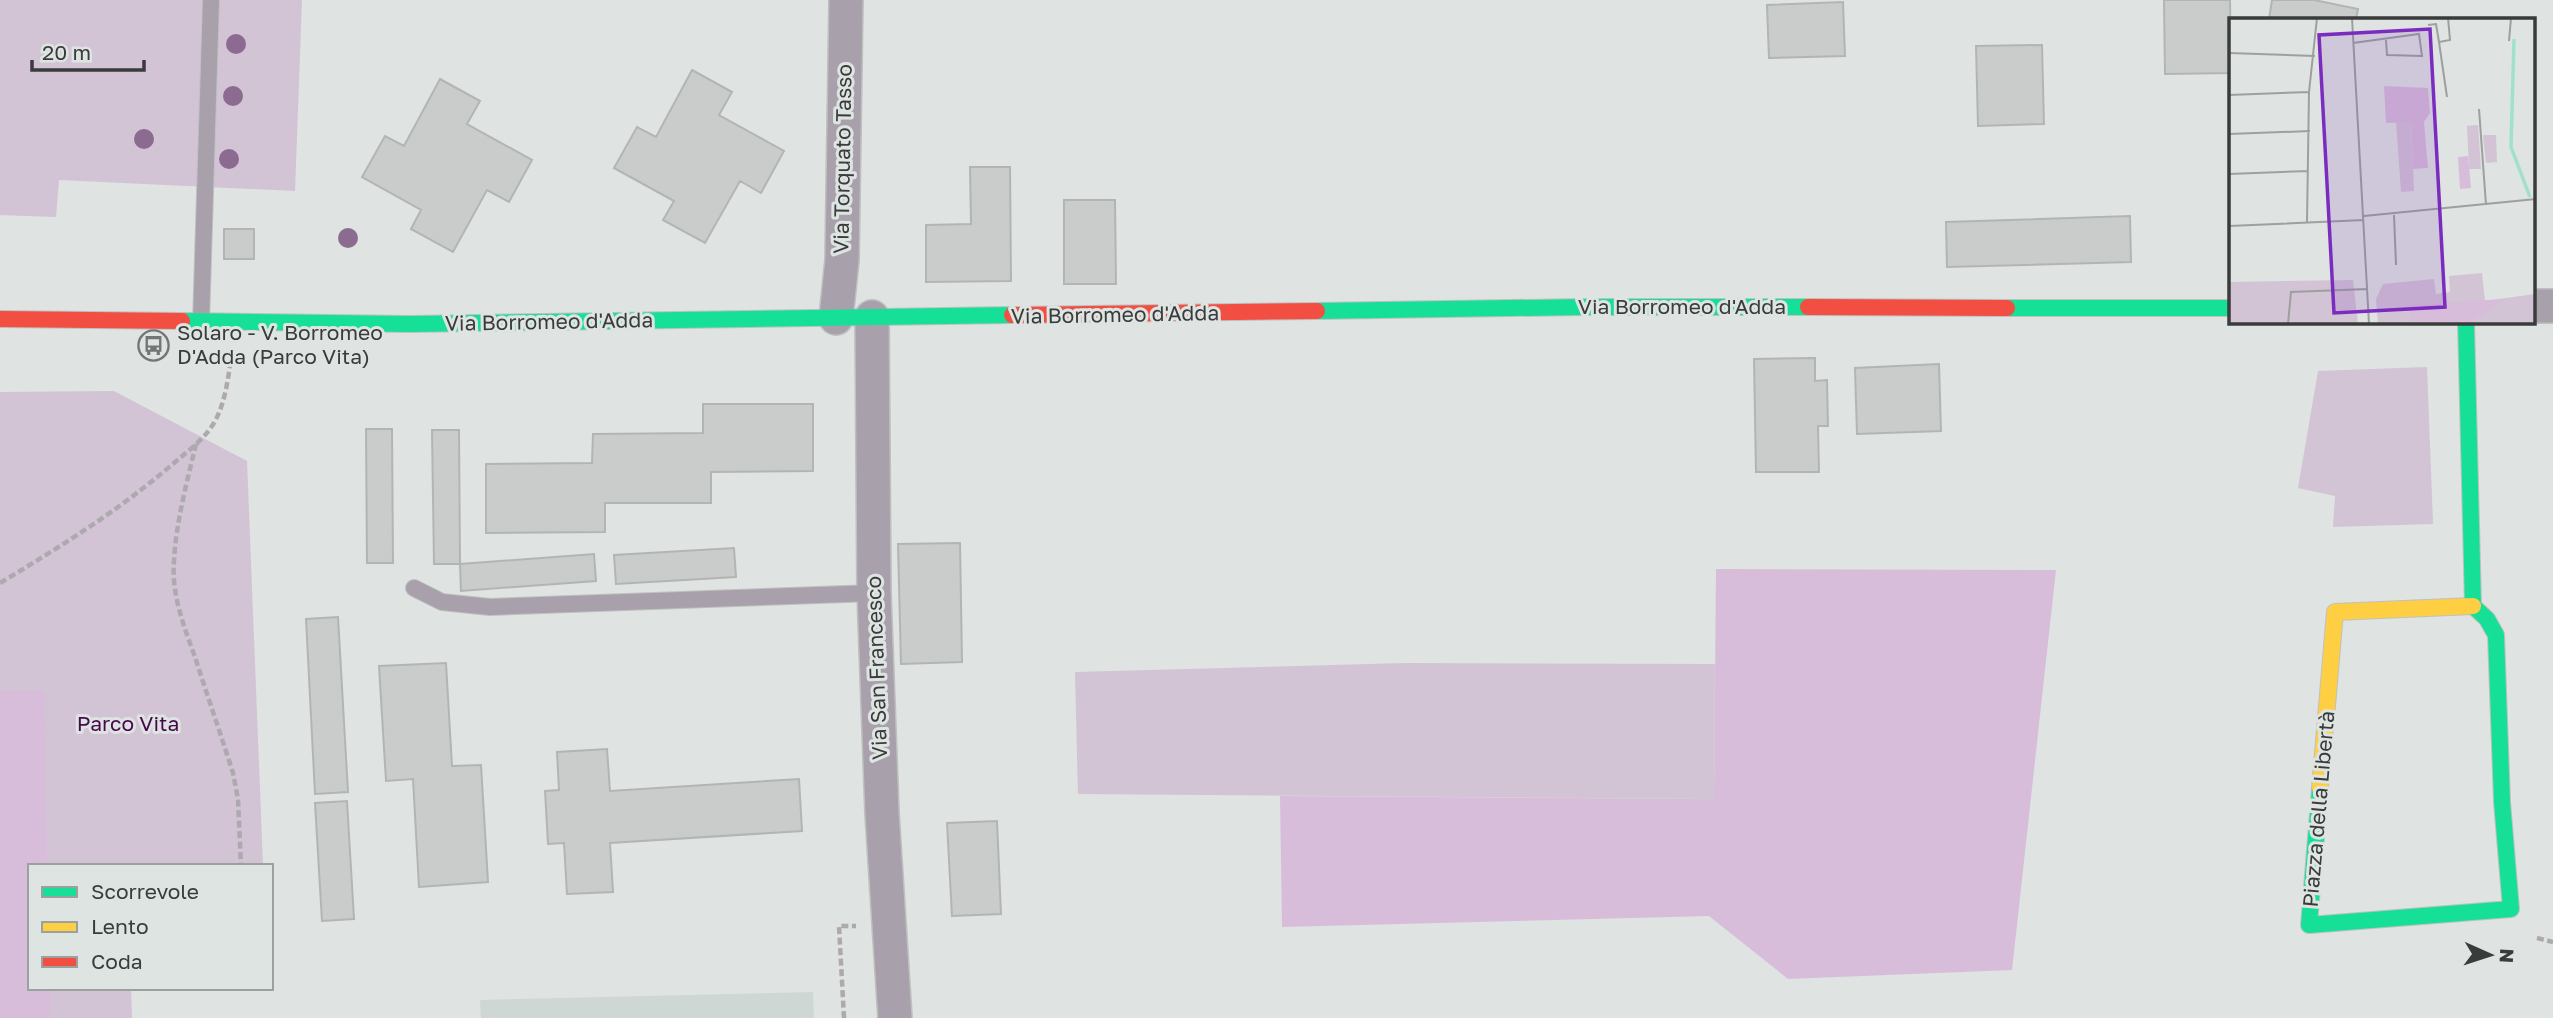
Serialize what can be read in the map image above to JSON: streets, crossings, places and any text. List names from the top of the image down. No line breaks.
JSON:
{"streets":{"street":["Via Torquato Tasso","Via Borromeo d'Adda","Via San Francesco","Piazza della Libertà"]},"crossings":[["Via Torquato Tasso","Via Borromeo d'Adda"],["Via Borromeo d'Adda","Via San Francesco"]],"parks":["Parco Vita"],"places":{"bus stop":["Solaro - V. Borromeo D'Adda (Parco Vita)"]},"legend":["Scorrevole","Lento","Coda"],"scale_bar":"20 m","north":"right"}
